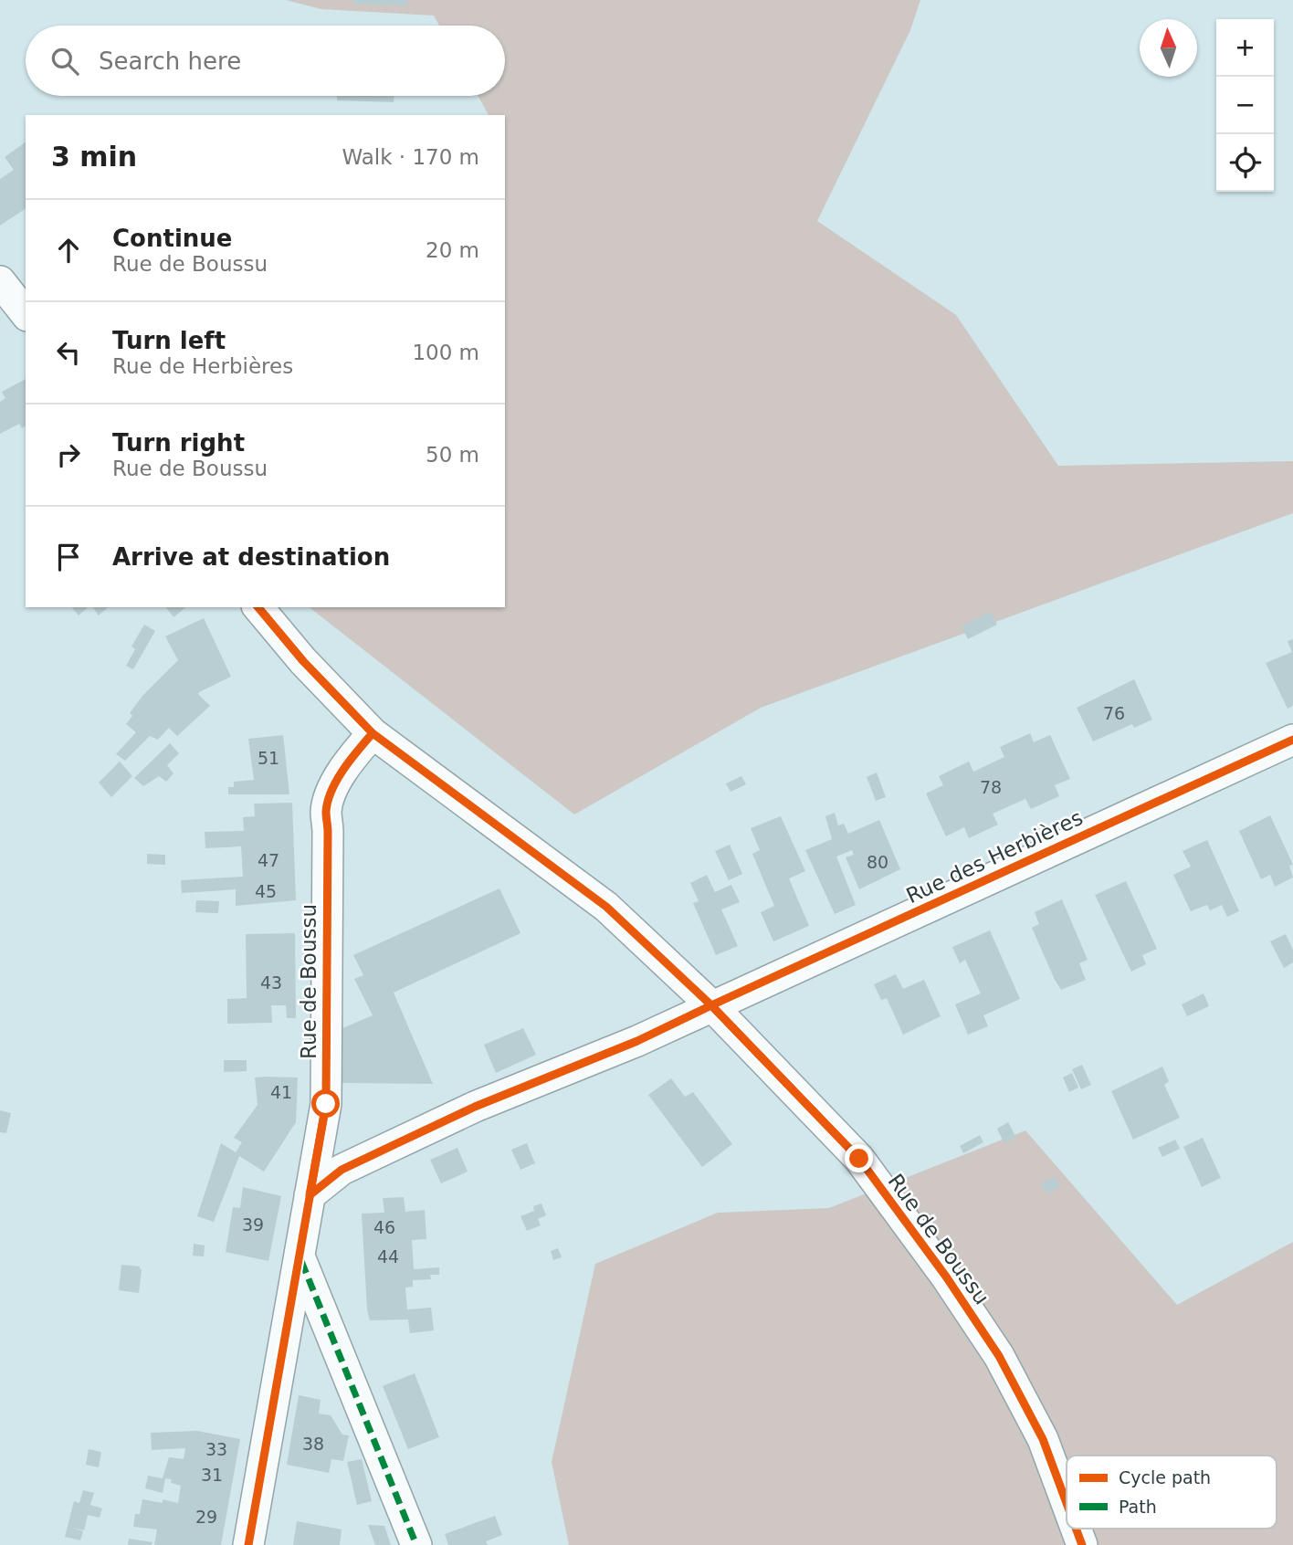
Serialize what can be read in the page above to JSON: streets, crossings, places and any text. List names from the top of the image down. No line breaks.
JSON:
{"streets":{"street":["Rue des Herbières","Rue de Boussu"]},"crossings":[["Rue des Herbières","Rue de Boussu"]],"house_numbers":["76","51","78","47","80","45","43","41","39","46","44","38","33","31","29"],"legend":["Cycle path","Path"],"north":"top","page":{"map_buttons":["+","−"],"search":"Search here","heading":["3 min","Walk · 170 m"],"list":[["Continue","Rue de Boussu","20 m"],["Turn left","Rue de Herbières","100 m"],["Turn right","Rue de Boussu","50 m"],"Arrive at destination"]}}
